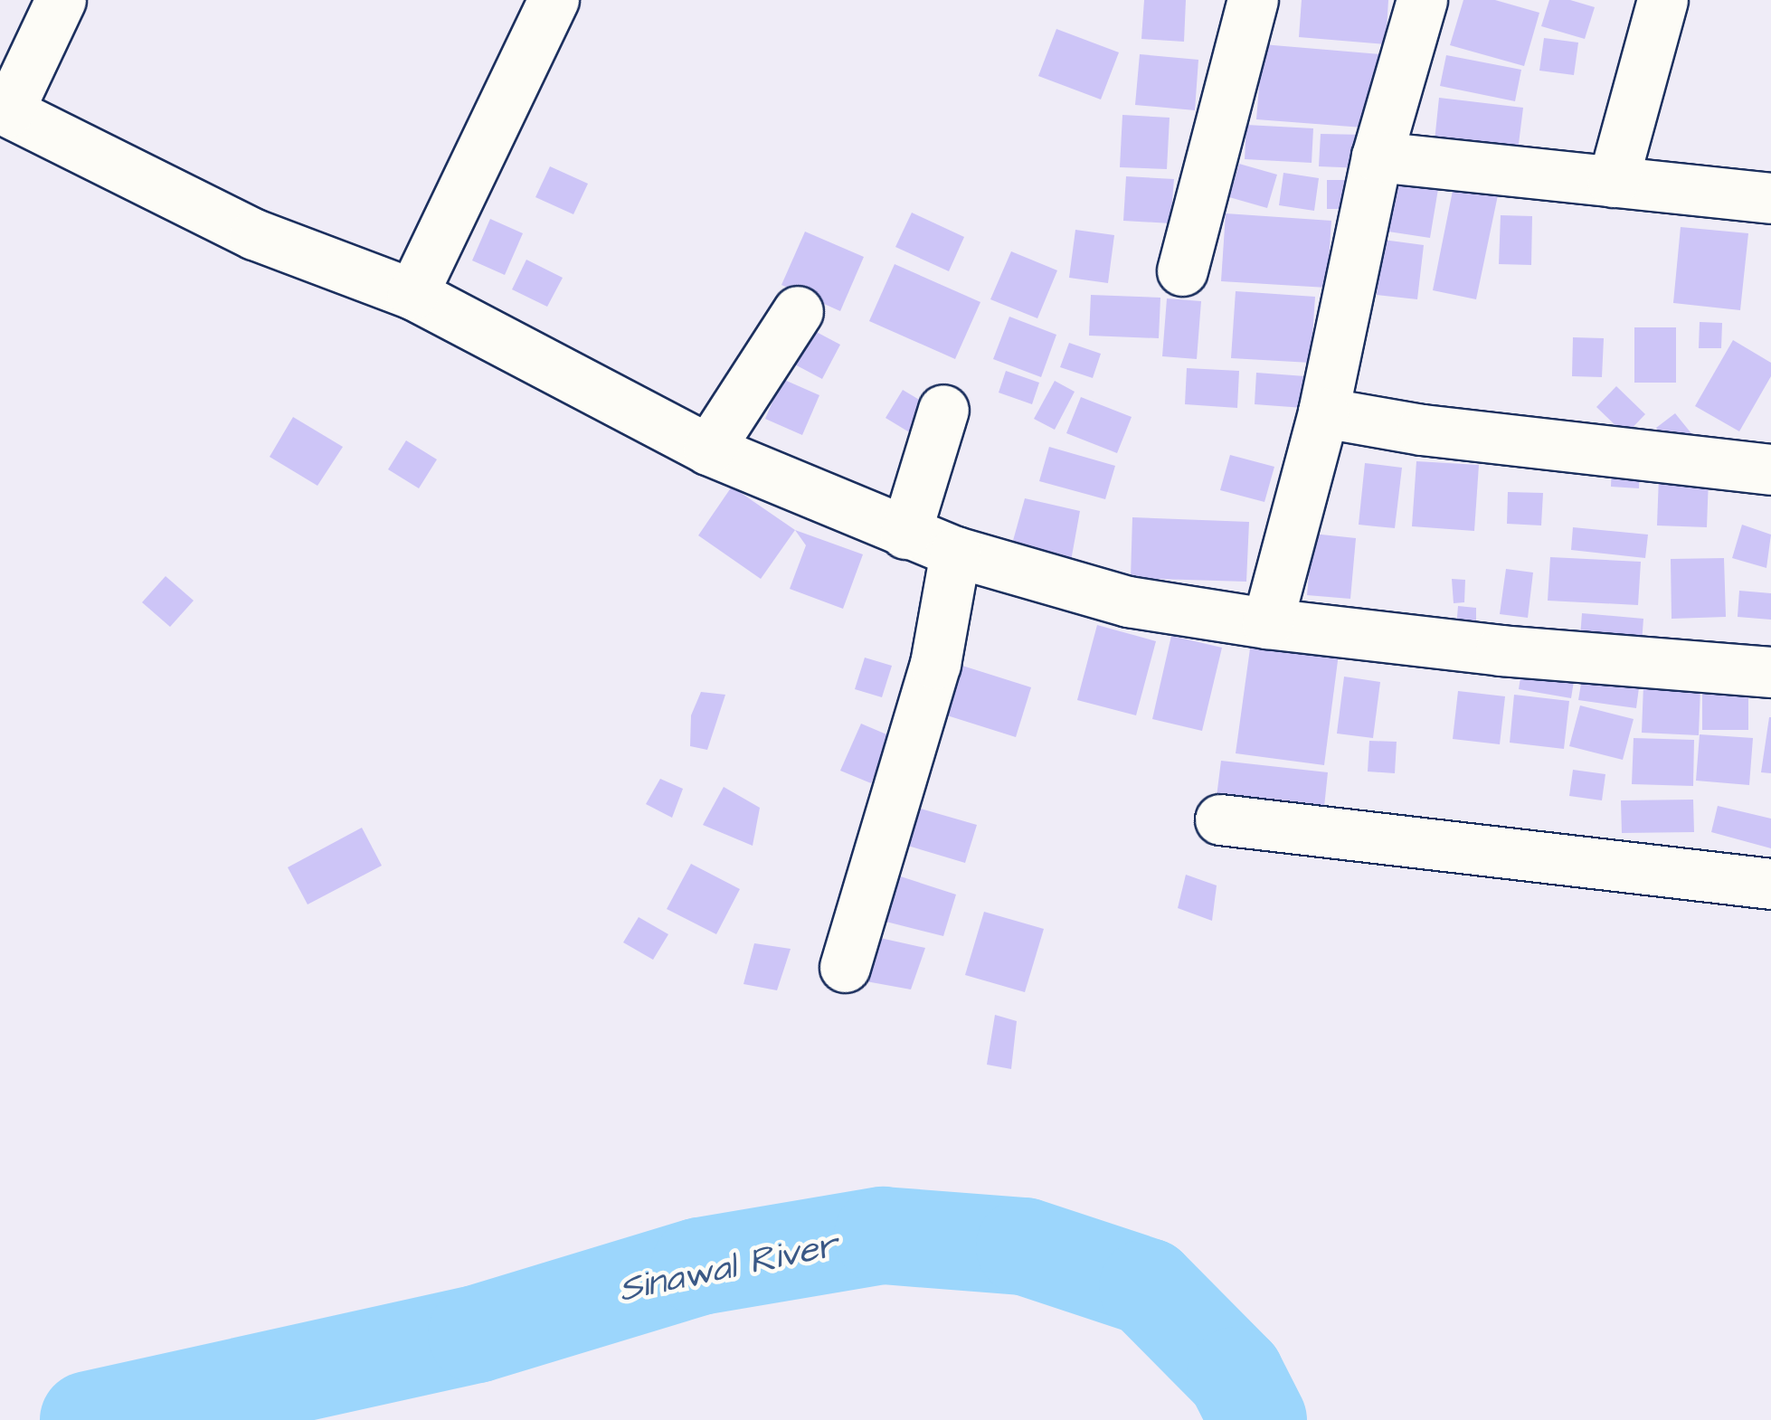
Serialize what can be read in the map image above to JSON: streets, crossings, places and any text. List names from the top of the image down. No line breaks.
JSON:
{"water":["Sinawal River"]}
